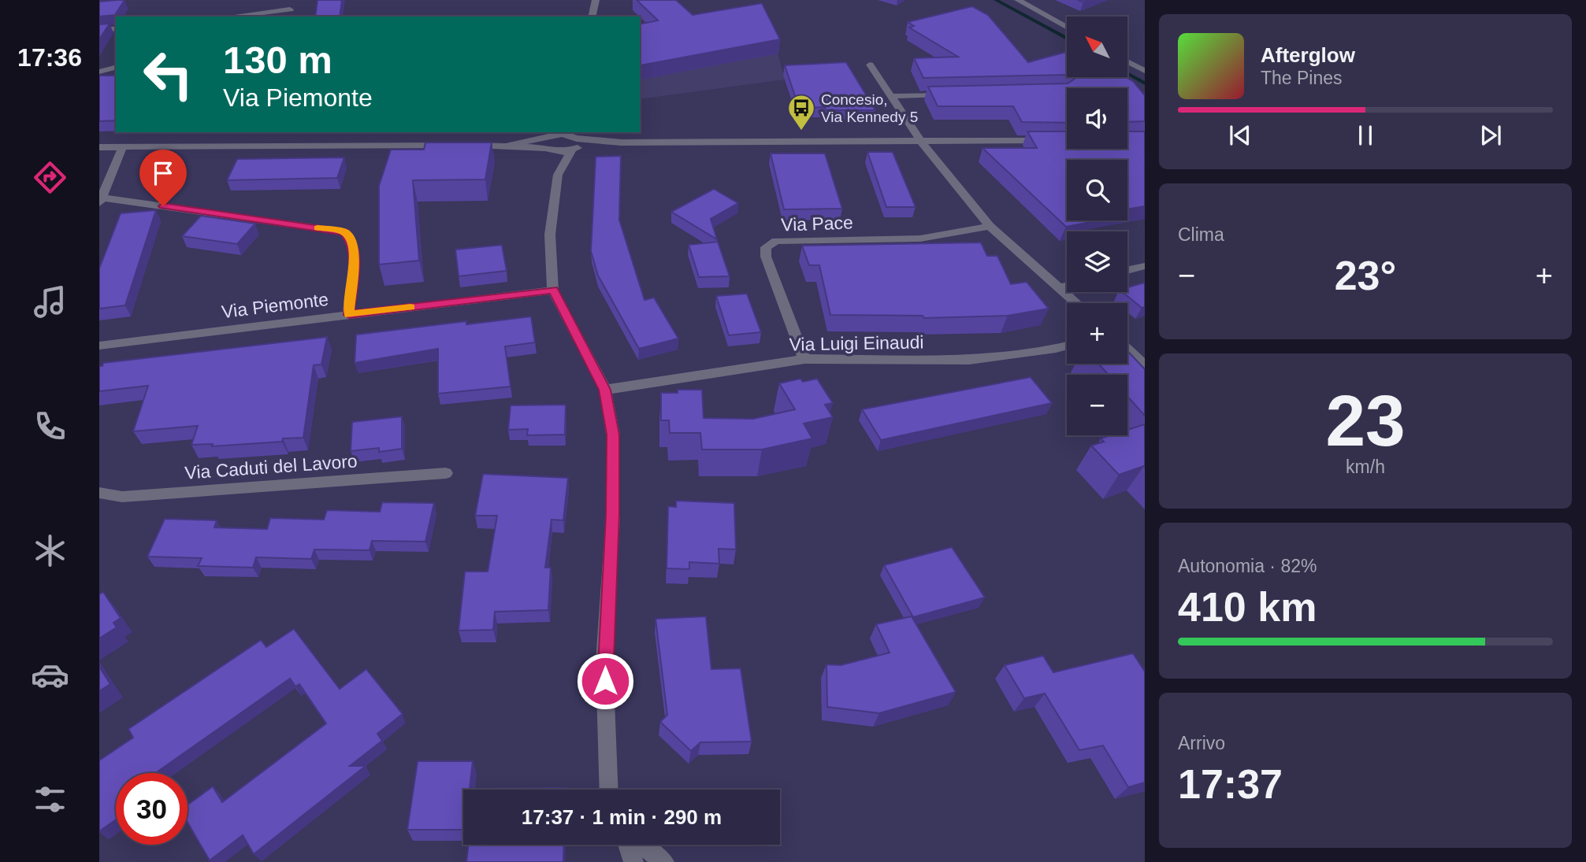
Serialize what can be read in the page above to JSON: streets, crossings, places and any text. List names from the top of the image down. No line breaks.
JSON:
{"streets":{"street":["Via Pace","Via Piemonte","Via Luigi Einaudi","Via Caduti del Lavoro"]},"crossings":[["Via Pace","Via Luigi Einaudi"]],"places":{"bus stop":["Concesio, Via Kennedy 5"]},"north":"top left","page":{"tabs":"17:36","map_buttons":["+","−"],"turn":["130 m","Via Piemonte"],"song":["Afterglow","The Pines"],"tile":["Clima",["23","km/h"],["Autonomia · 82%","410 km"],["Arrivo","17:37"]],"heat":["−","23°","+"],"limit":"30","trip":"17:37 · 1 min · 290 m"}}
